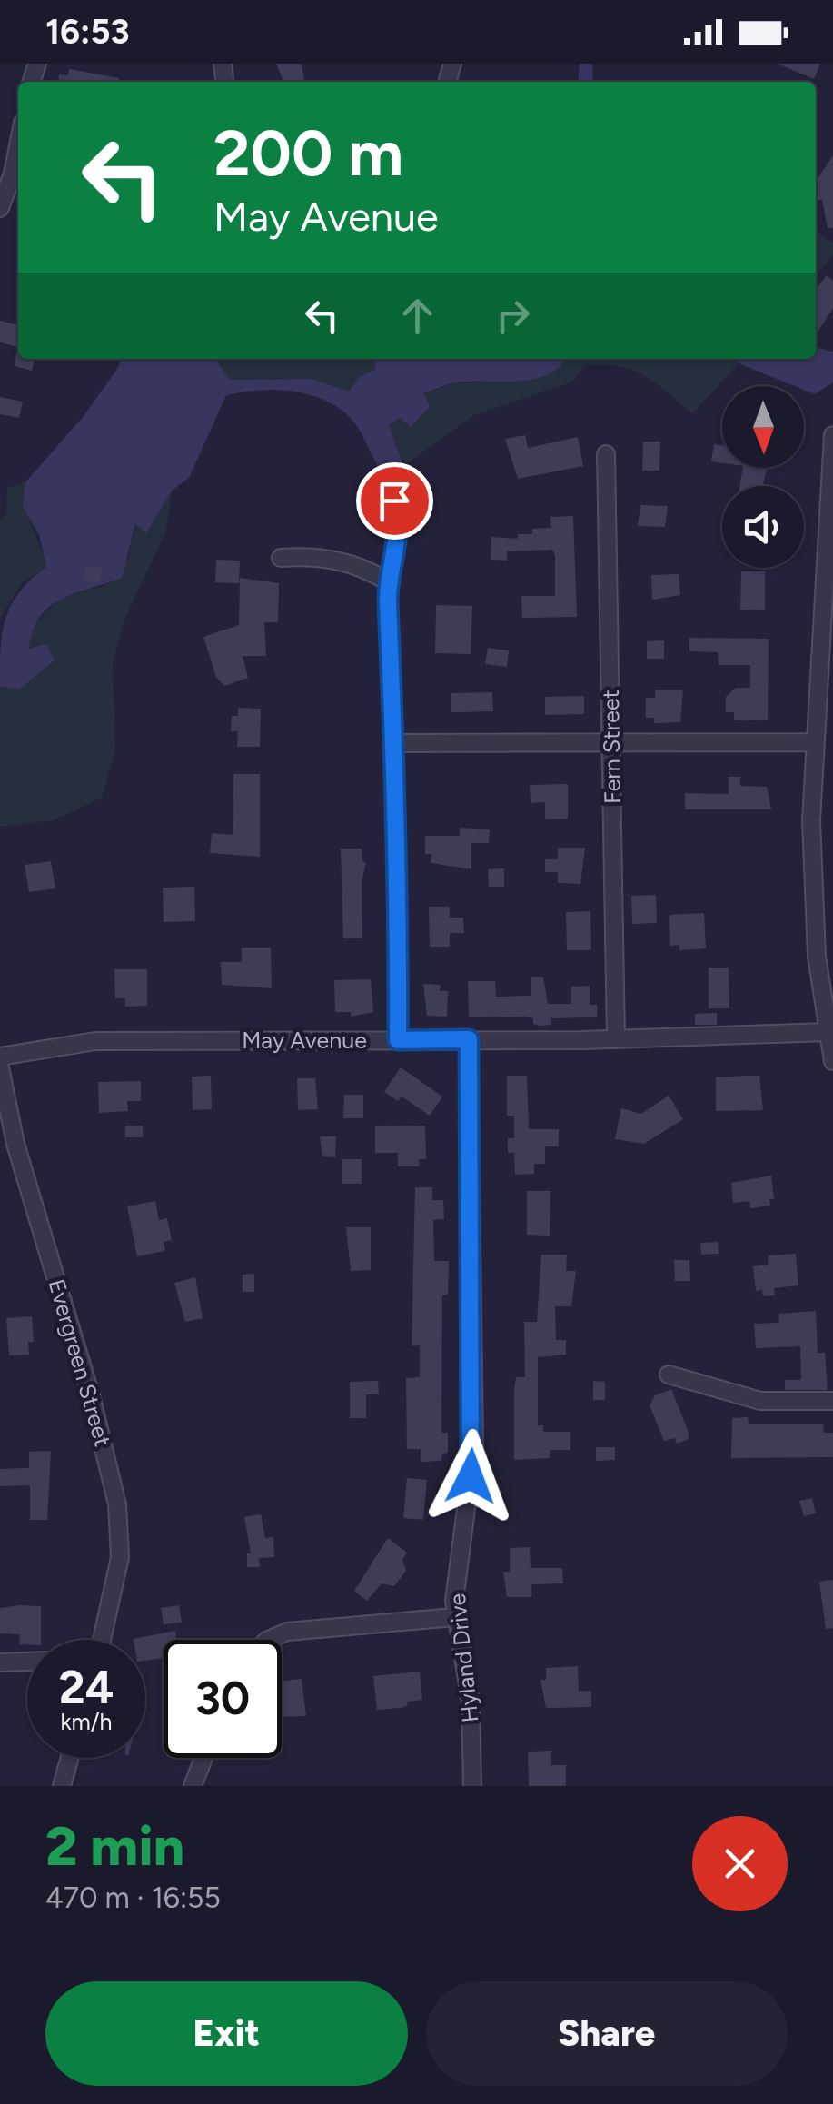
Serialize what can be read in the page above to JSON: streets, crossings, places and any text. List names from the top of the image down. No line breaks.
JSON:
{"streets":{"street":["Fern Street","May Avenue","Evergreen Street","Hyland Drive"]},"crossings":[["Fern Street","May Avenue"],["May Avenue","Hyland Drive"]],"north":"bottom","page":{"status":"16:53","turn":["200 m","May Avenue"],"speed":"24 km/h","limit":"30","heading":["2 min","470 m · 16:55"],"buttons":["Exit","Share"]}}
